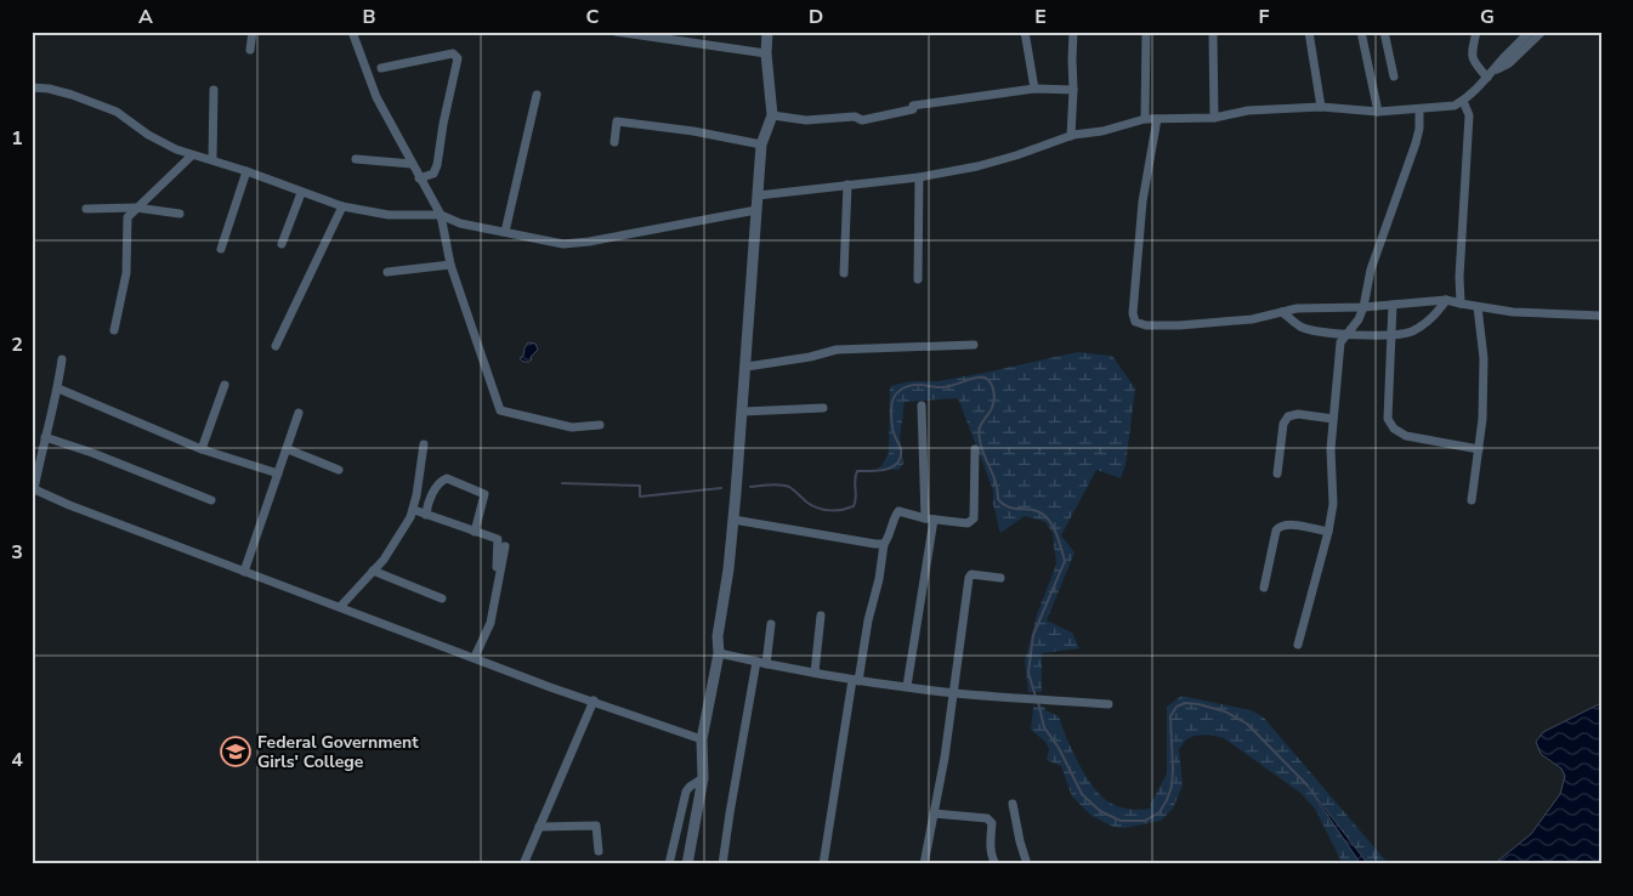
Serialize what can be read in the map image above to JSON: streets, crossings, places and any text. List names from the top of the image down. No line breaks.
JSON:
{"places":{"school or university":["Federal Government Girls' College"]},"grid":{"columns":["A","B","C","D","E","F","G"],"rows":["1","2","3","4"]}}
